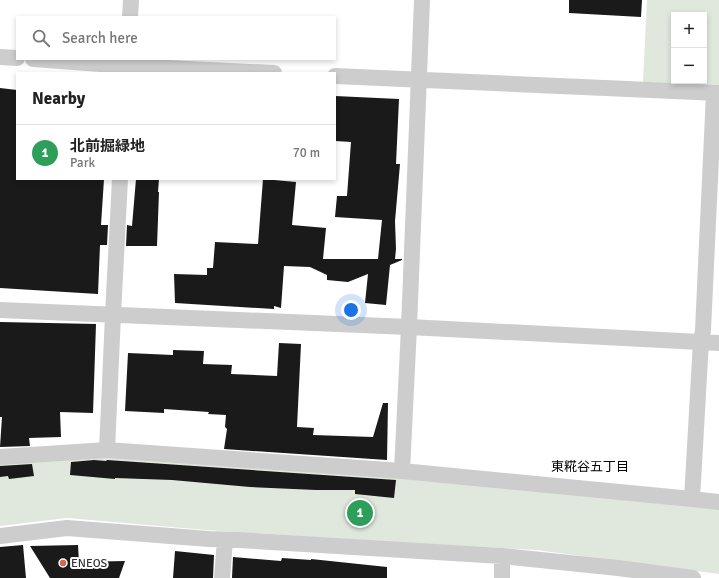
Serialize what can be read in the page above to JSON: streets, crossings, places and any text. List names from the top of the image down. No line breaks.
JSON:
{"districts":["東糀谷五丁目"],"places":["ENEOS"],"page":{"map_buttons":["+","−"],"search":"Search here","heading":"Nearby","list":[{"mark":"1","name":"北前掘緑地","note":"Park","value":"70 m"}],"pins":"1"}}
